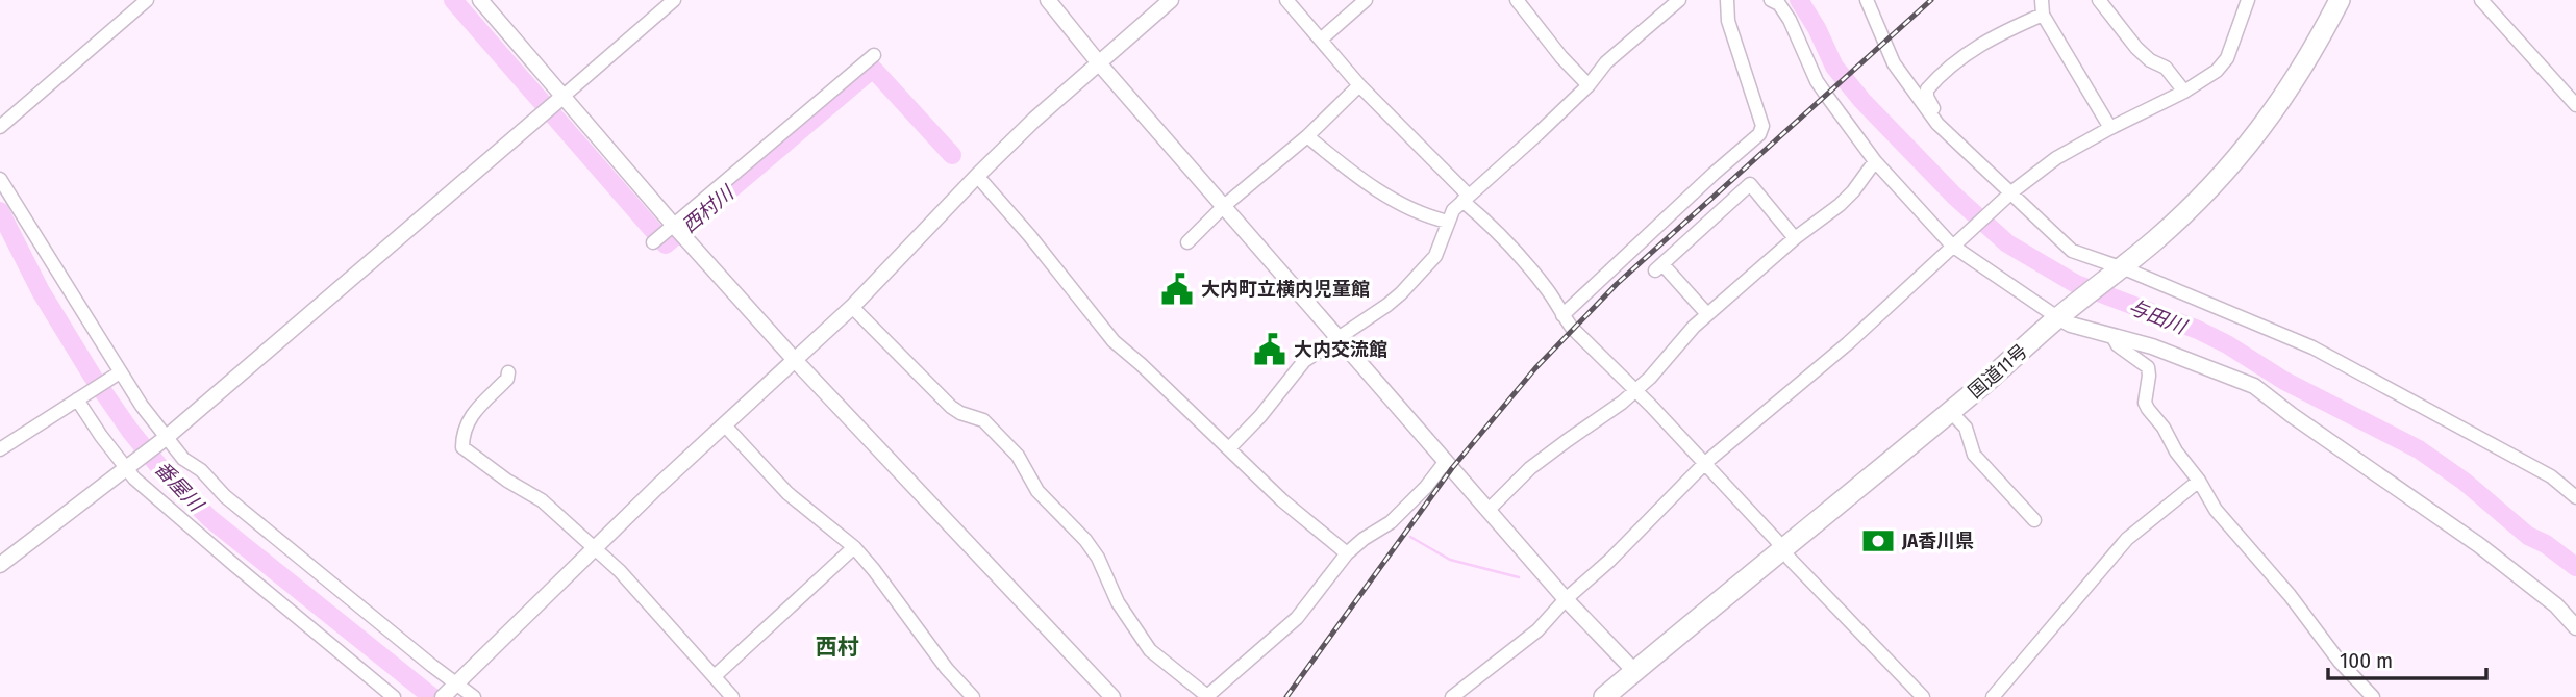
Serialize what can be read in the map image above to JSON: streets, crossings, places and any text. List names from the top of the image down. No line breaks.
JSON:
{"streets":{"highway":["国道11号"]},"districts":["西村"],"water":["西村川","与田川","番屋川"],"places":{"public building":["大内町立横内児童館","大内交流館"],"bank":["JA香川県"]},"scale_bar":"100 m"}
